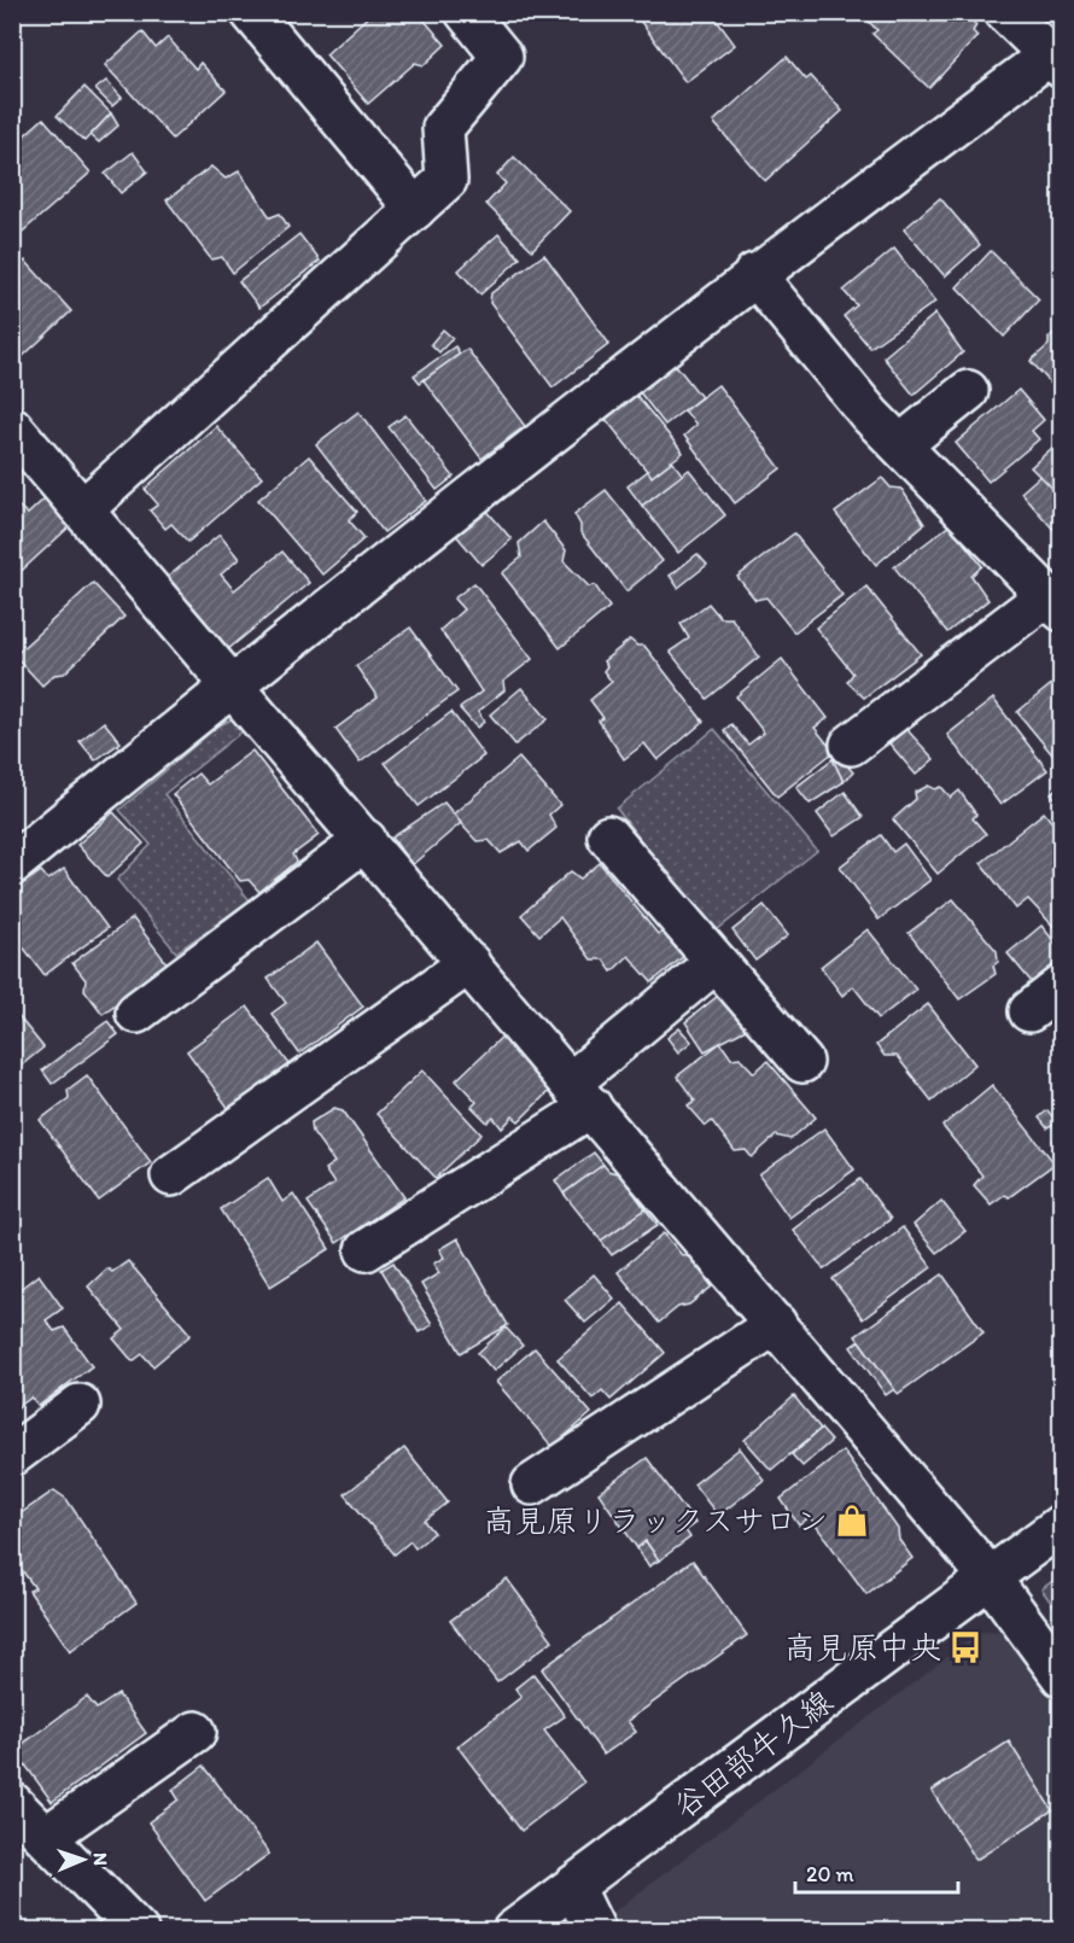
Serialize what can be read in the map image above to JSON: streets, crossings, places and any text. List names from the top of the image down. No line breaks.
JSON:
{"streets":{"street":["谷田部牛久線"]},"places":{"shop":["高見原リラックスサロン"],"bus stop":["高見原中央"]},"scale_bar":"20 m","north":"right"}
